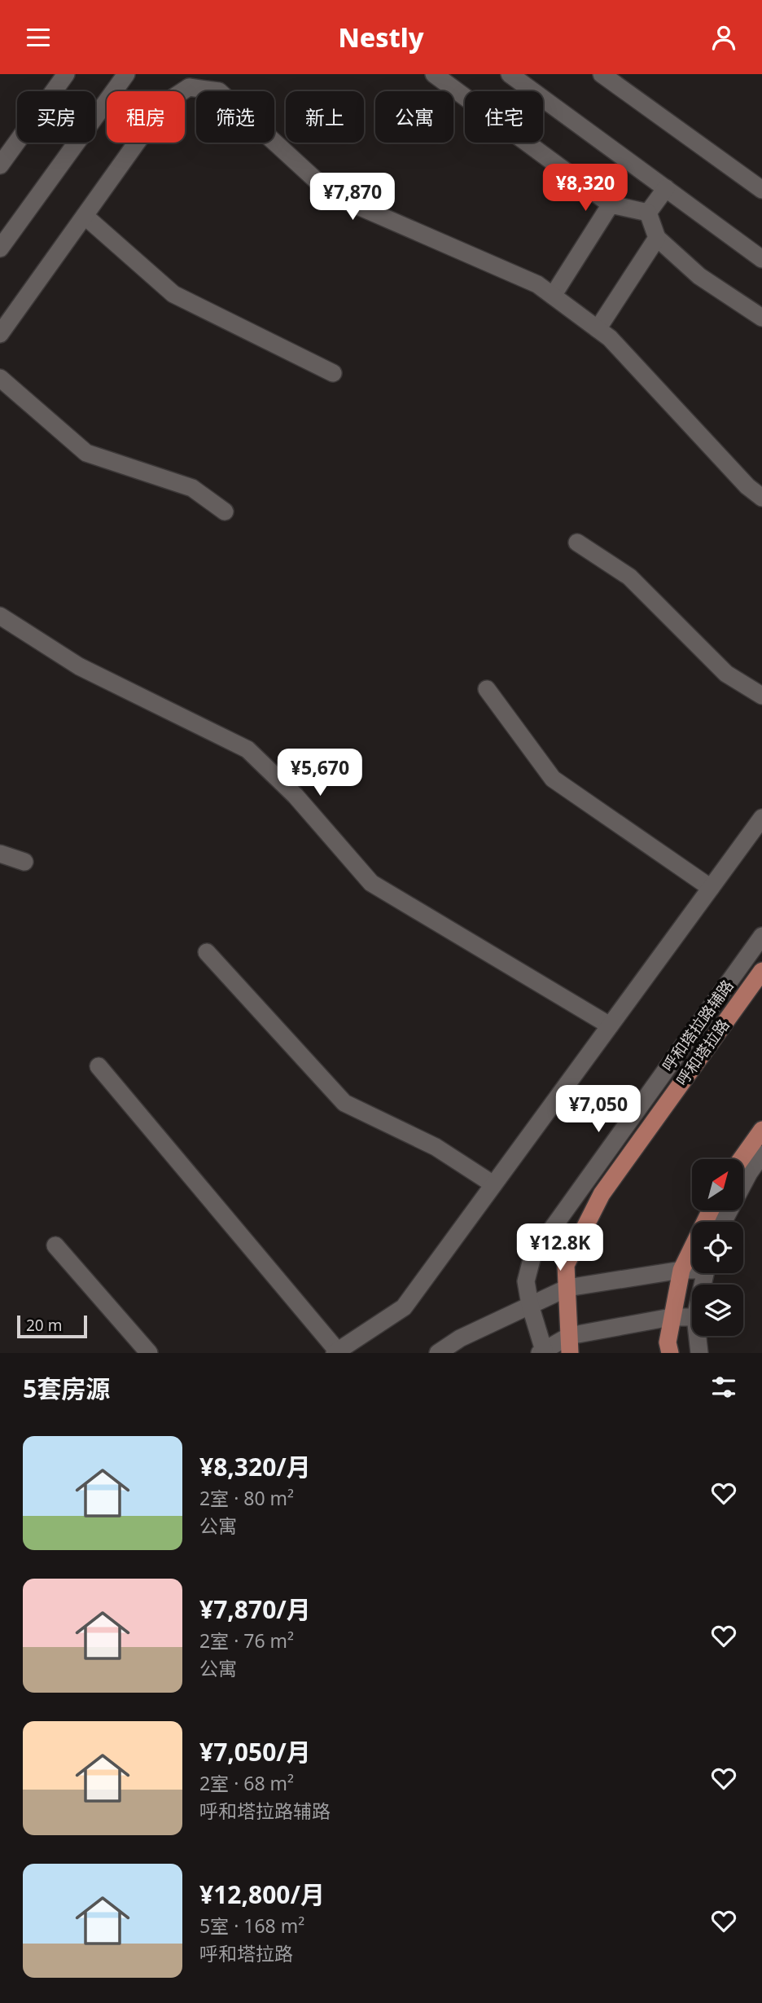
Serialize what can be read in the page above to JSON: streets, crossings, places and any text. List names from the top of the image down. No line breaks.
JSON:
{"streets":{"main road":["呼和塔拉路"],"street":["呼和塔拉路辅路"]},"scale_bar":"20 m","north":"top right","page":{"header":"Nestly","chip":["买房","租房","筛选","新上","公寓","住宅"],"price":["¥8,320","¥7,870","¥5,670","¥7,050","¥12.8K"],"scale":"20 m","heading":"5套房源","list":[{"name":"¥8,320/月","note":"2室 · 80 m² · 公寓"},{"name":"¥7,870/月","note":"2室 · 76 m² · 公寓"},{"name":"¥7,050/月","note":"2室 · 68 m² · 呼和塔拉路辅路"},{"name":"¥12,800/月","note":"5室 · 168 m² · 呼和塔拉路"}]}}
